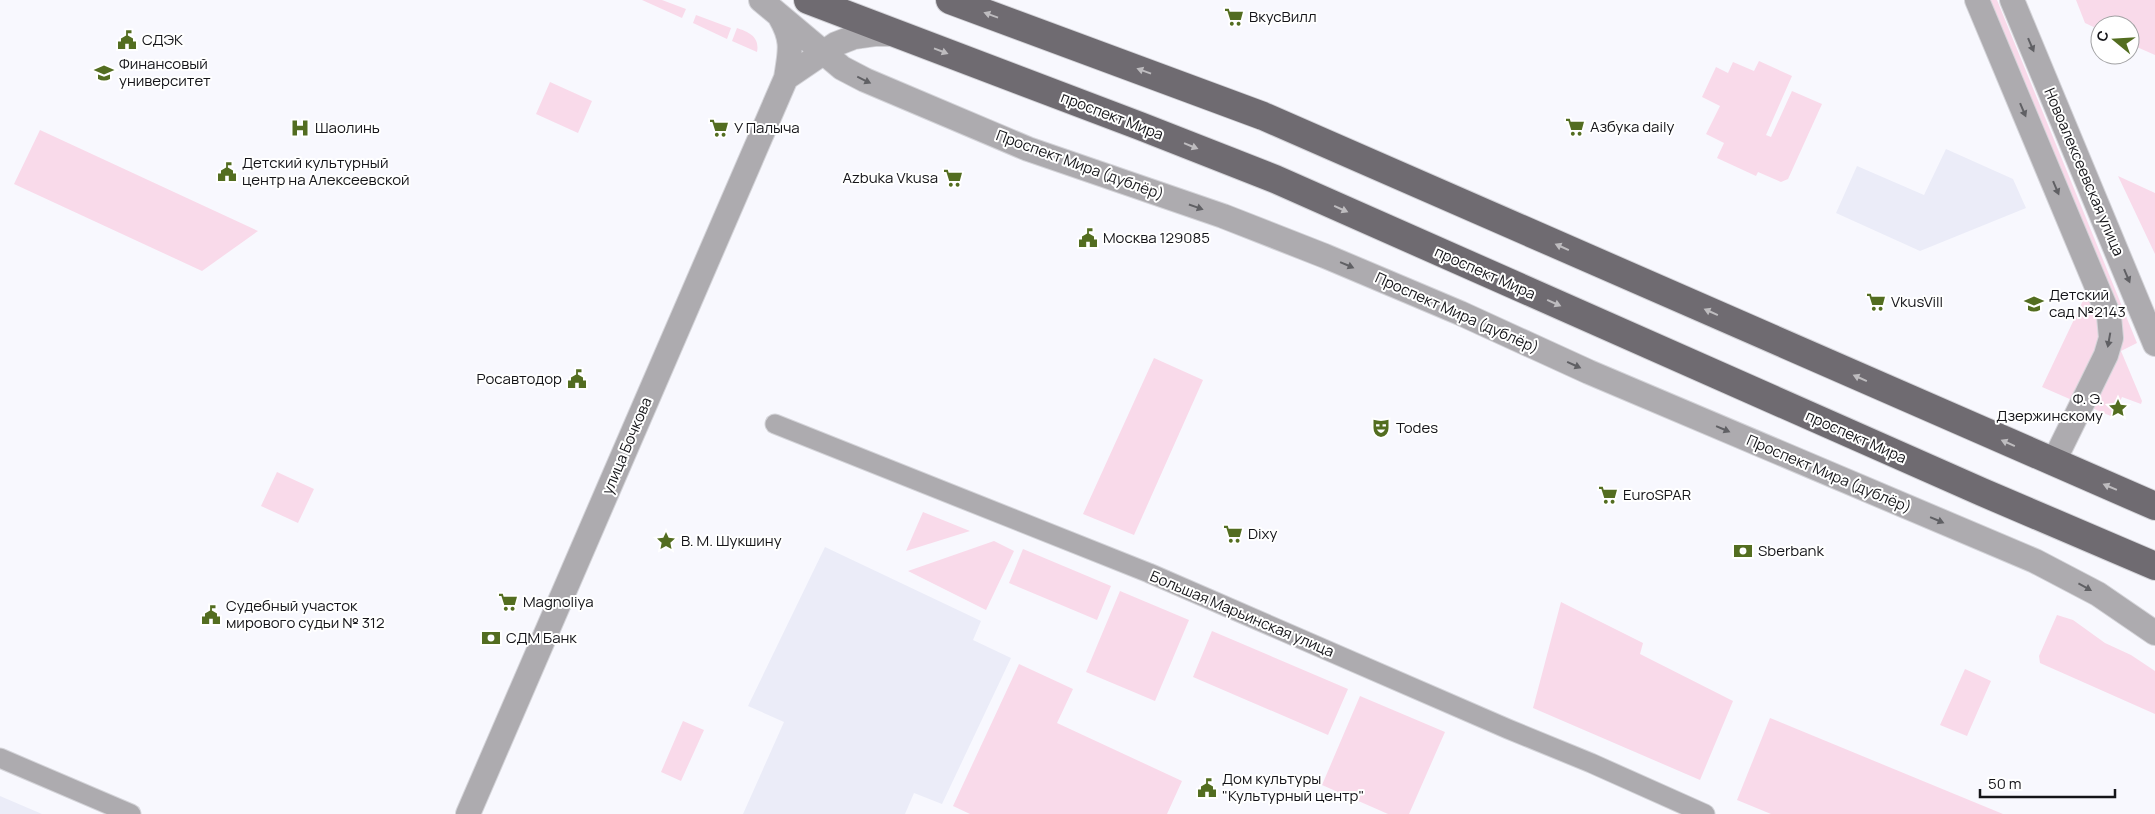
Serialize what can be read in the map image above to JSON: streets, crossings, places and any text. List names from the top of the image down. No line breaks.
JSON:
{"streets":{"main road":["проспект Мира"],"street":["Проспект Мира (дублёр)","Новоалексеевская улица","улица Бочкова","Большая Марьинская улица"]},"crossings":[["Проспект Мира (дублёр)","улица Бочкова"]],"one_way":["Проспект Мира (дублёр)"],"places":{"supermarket":["ВкусВилл","Азбука daily","У Палыча","Azbuka Vkusa","VkusVill","EuroSPAR","Dixy","Magnoliya"],"public building":["СДЭК","Детский культурный центр на Алексеевской","Москва 129085","Росавтодор","Судебный участок мирового судьи № 312","Дом культуры \"Культурный центр\""],"school or university":["Финансовый университет","Детский сад №2143"],"hospital":["Шаолинь"],"place":["Ф. Э. Дзержинскому","В. М. Шукшину"],"theatre":["Todes"],"bank":["Sberbank","СДМ Банк"]},"scale_bar":"50 m","north":"left"}
